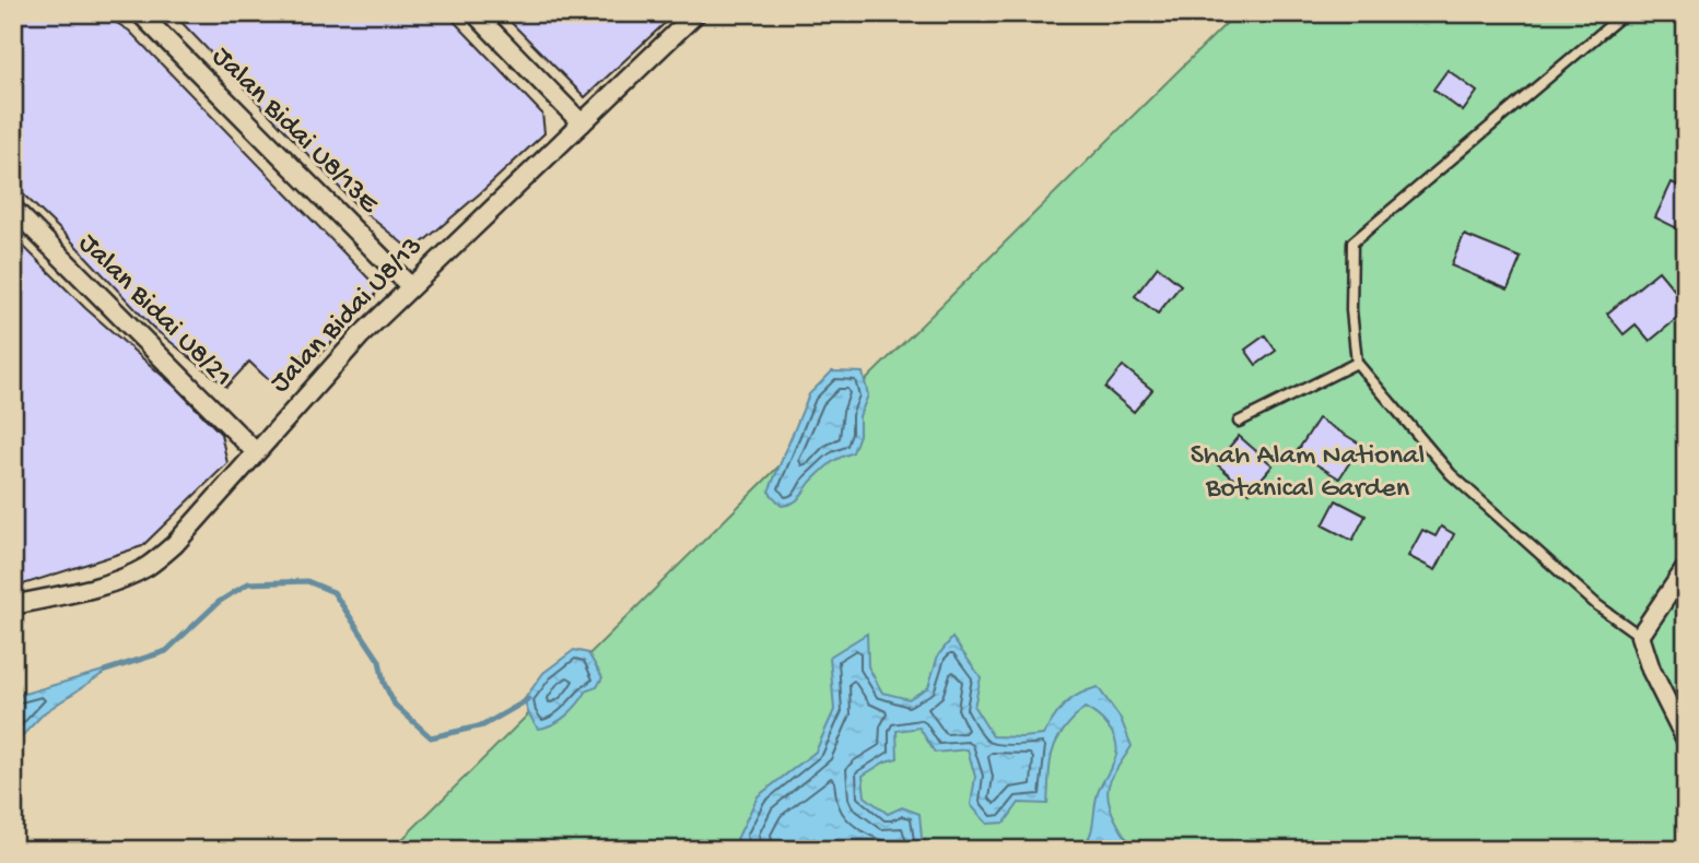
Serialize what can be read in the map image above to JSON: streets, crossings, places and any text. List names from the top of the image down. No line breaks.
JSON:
{"streets":{"street":["Jalan Bidai U8/13E","Jalan Bidai U8/21","Jalan Bidai U8/13"]},"crossings":[["Jalan Bidai U8/13E","Jalan Bidai U8/13"],["Jalan Bidai U8/21","Jalan Bidai U8/13"]],"parks":["Shah Alam National Botanical Garden"]}
